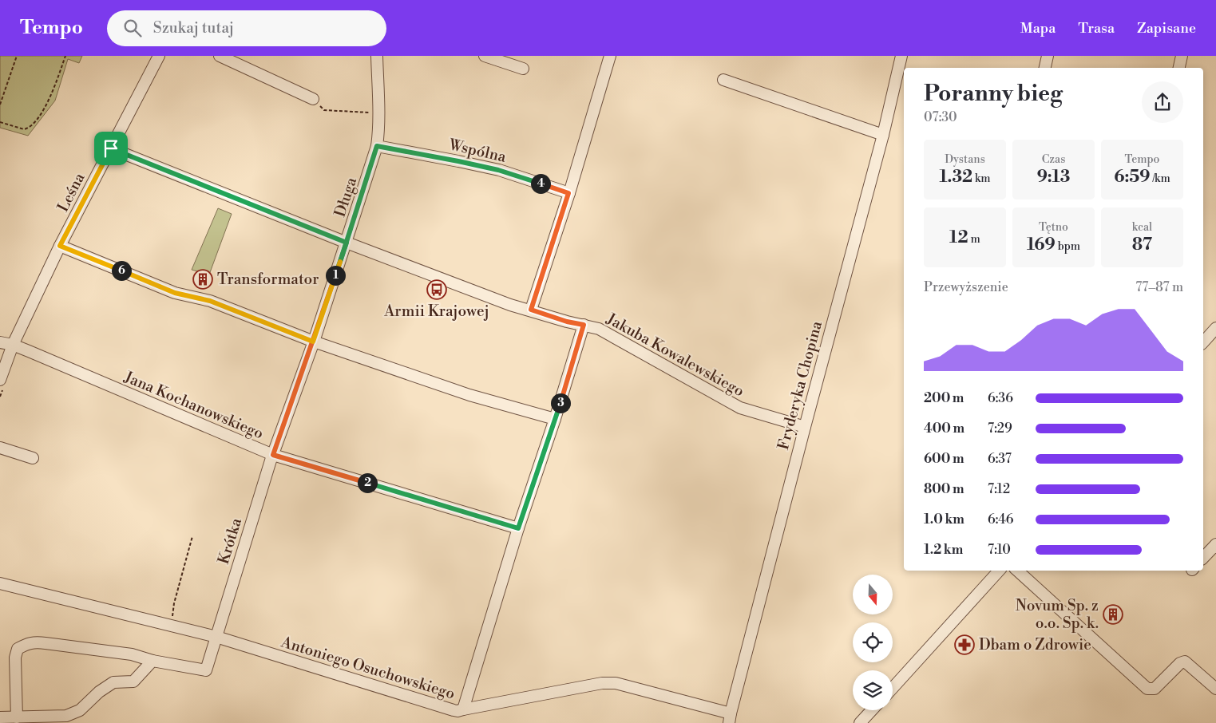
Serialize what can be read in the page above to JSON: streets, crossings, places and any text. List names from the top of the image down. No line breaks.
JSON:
{"streets":{"street":["Wspólna","Leśna","Długa","Jakuba Kowalewskiego","Fryderyka Chopina","Jana Kochanowskiego","Krótka","Antoniego Osuchowskiego"]},"crossings":[["Wspólna","Długa"],["Leśna","Jana Kochanowskiego"],["Długa","Jana Kochanowskiego"],["Długa","Krótka"],["Jakuba Kowalewskiego","Fryderyka Chopina"],["Fryderyka Chopina","Antoniego Osuchowskiego"],["Jana Kochanowskiego","Krótka"],["Krótka","Antoniego Osuchowskiego"]],"places":{"building":["Transformator","Novum Sp. z o.o. Sp. k."],"bus stop":["Armii Krajowej"],"pharmacy":["Dbam o Zdrowie"]},"north":"bottom","page":{"header":"Tempo","search":"Szukaj tutaj","nav":["Mapa","Trasa","Zapisane"],"heading":["Poranny bieg","07:30"],"stats":[["Dystans","1.32 km"],["Czas","9:13"],["Tempo","6:59 /km"],["12 m"],["Tętno","169 bpm"],["kcal","87"]],"pins":["4","6","1","3","2"],"chart":["Przewyższenie","77–87 m"],"list":[{"name":"200 m","note":"6:36"},{"name":"400 m","note":"7:29"},{"name":"600 m","note":"6:37"},{"name":"800 m","note":"7:12"},{"name":"1.0 km","note":"6:46"},{"name":"1.2 km","note":"7:10"}]}}
